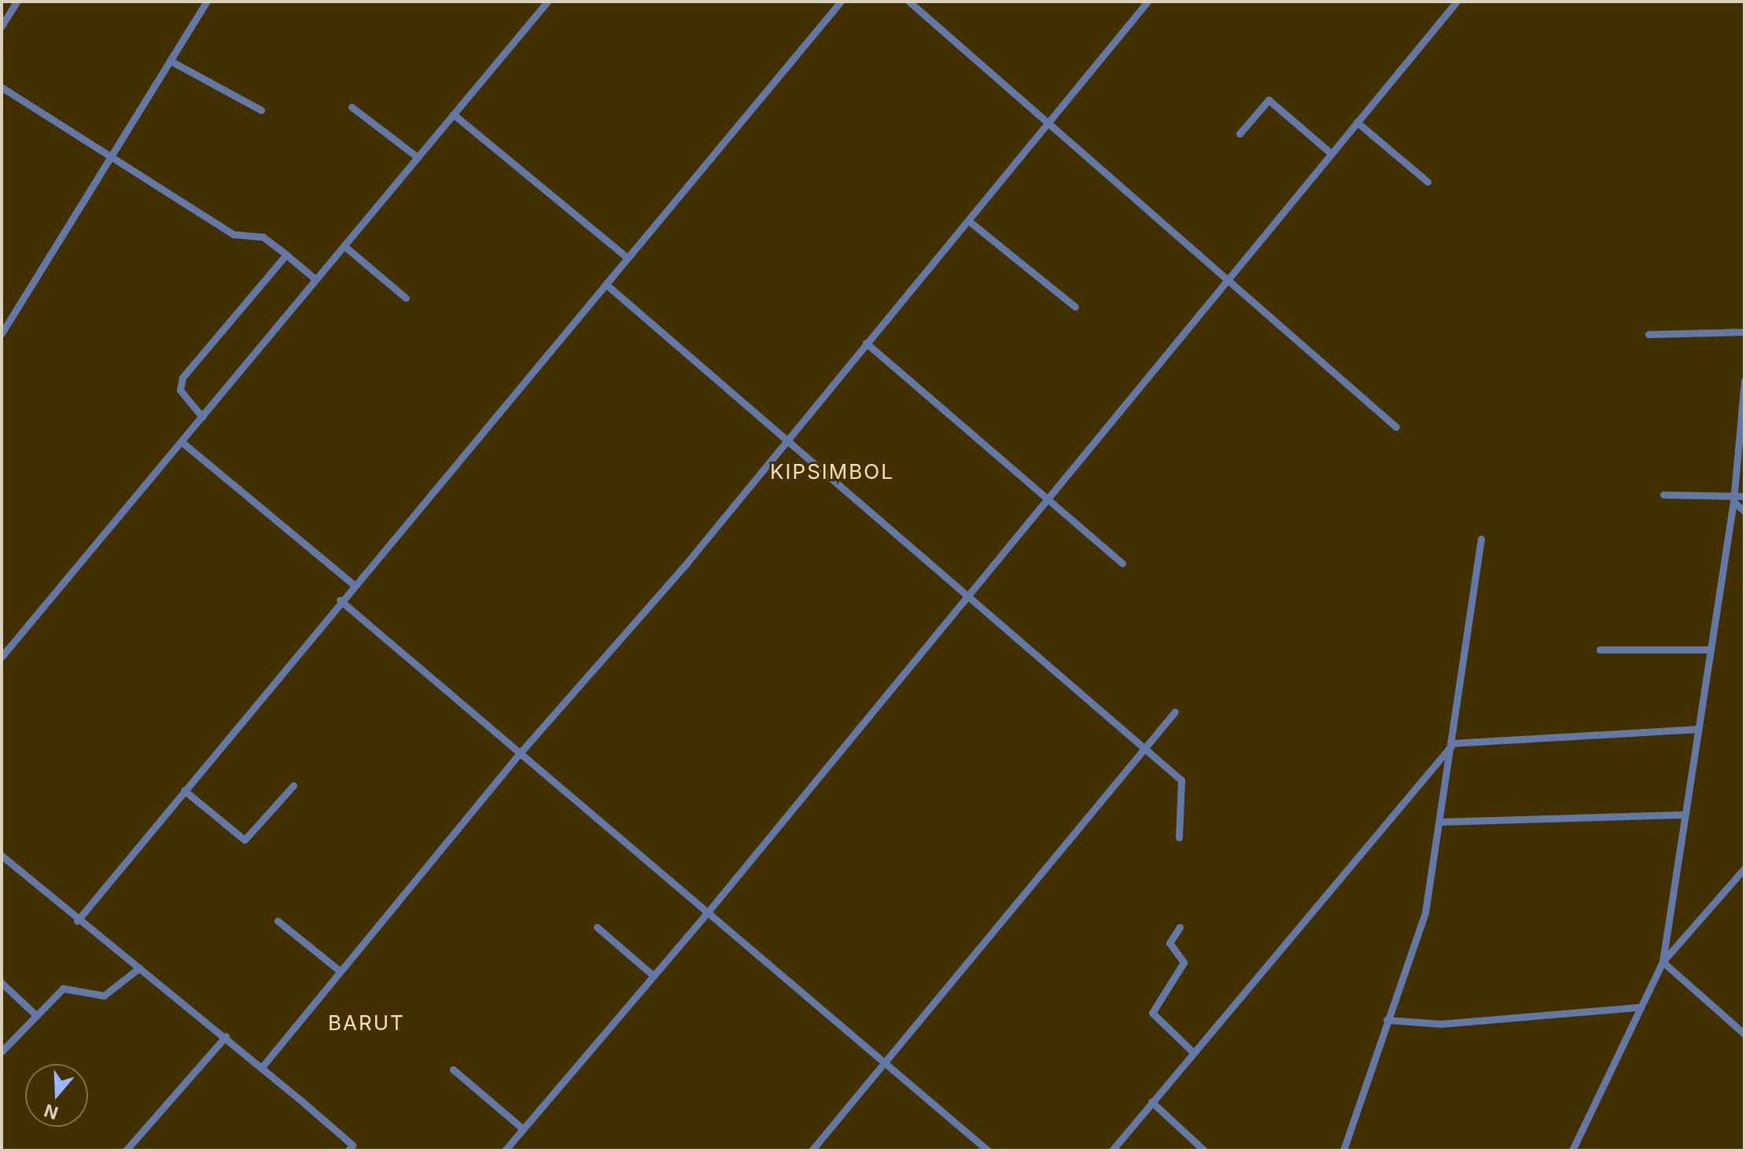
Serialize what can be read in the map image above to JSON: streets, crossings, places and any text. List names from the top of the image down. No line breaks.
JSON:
{"districts":["KIPSIMBOL","BARUT"],"north":"bottom"}
